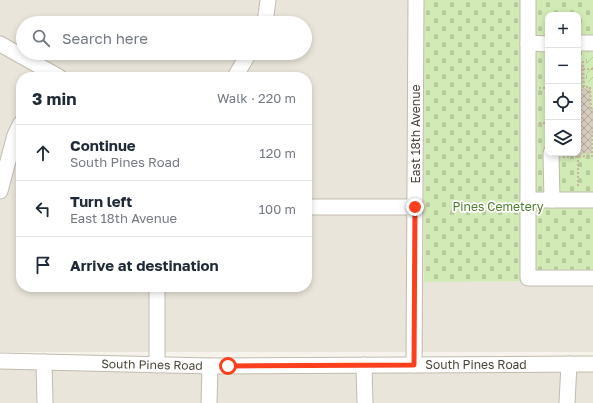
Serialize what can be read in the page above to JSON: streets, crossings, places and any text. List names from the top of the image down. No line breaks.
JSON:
{"streets":{"street":["East 18th Avenue","South Pines Road"]},"crossings":[["East 18th Avenue","South Pines Road"]],"parks":["Pines Cemetery"],"page":{"map_buttons":["+","−"],"search":"Search here","heading":["3 min","Walk · 220 m"],"list":[["Continue","South Pines Road","120 m"],["Turn left","East 18th Avenue","100 m"],"Arrive at destination"]}}
